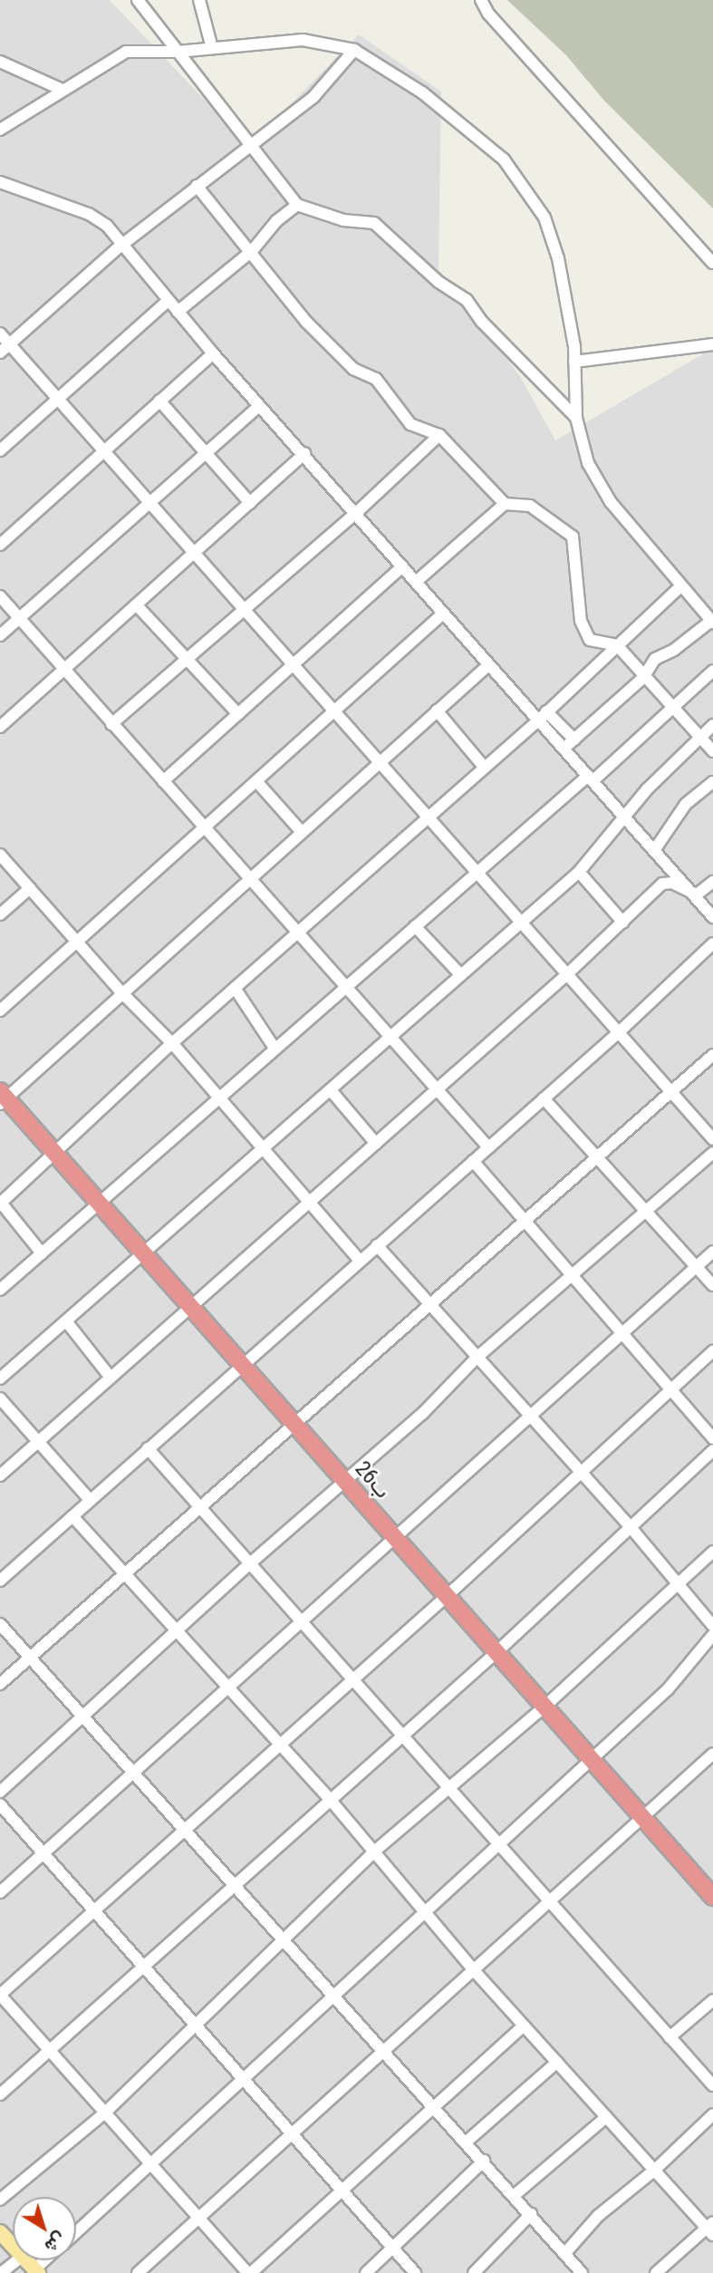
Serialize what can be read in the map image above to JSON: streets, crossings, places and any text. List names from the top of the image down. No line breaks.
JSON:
{"streets":{"highway":["26ب"]},"north":"bottom right"}
